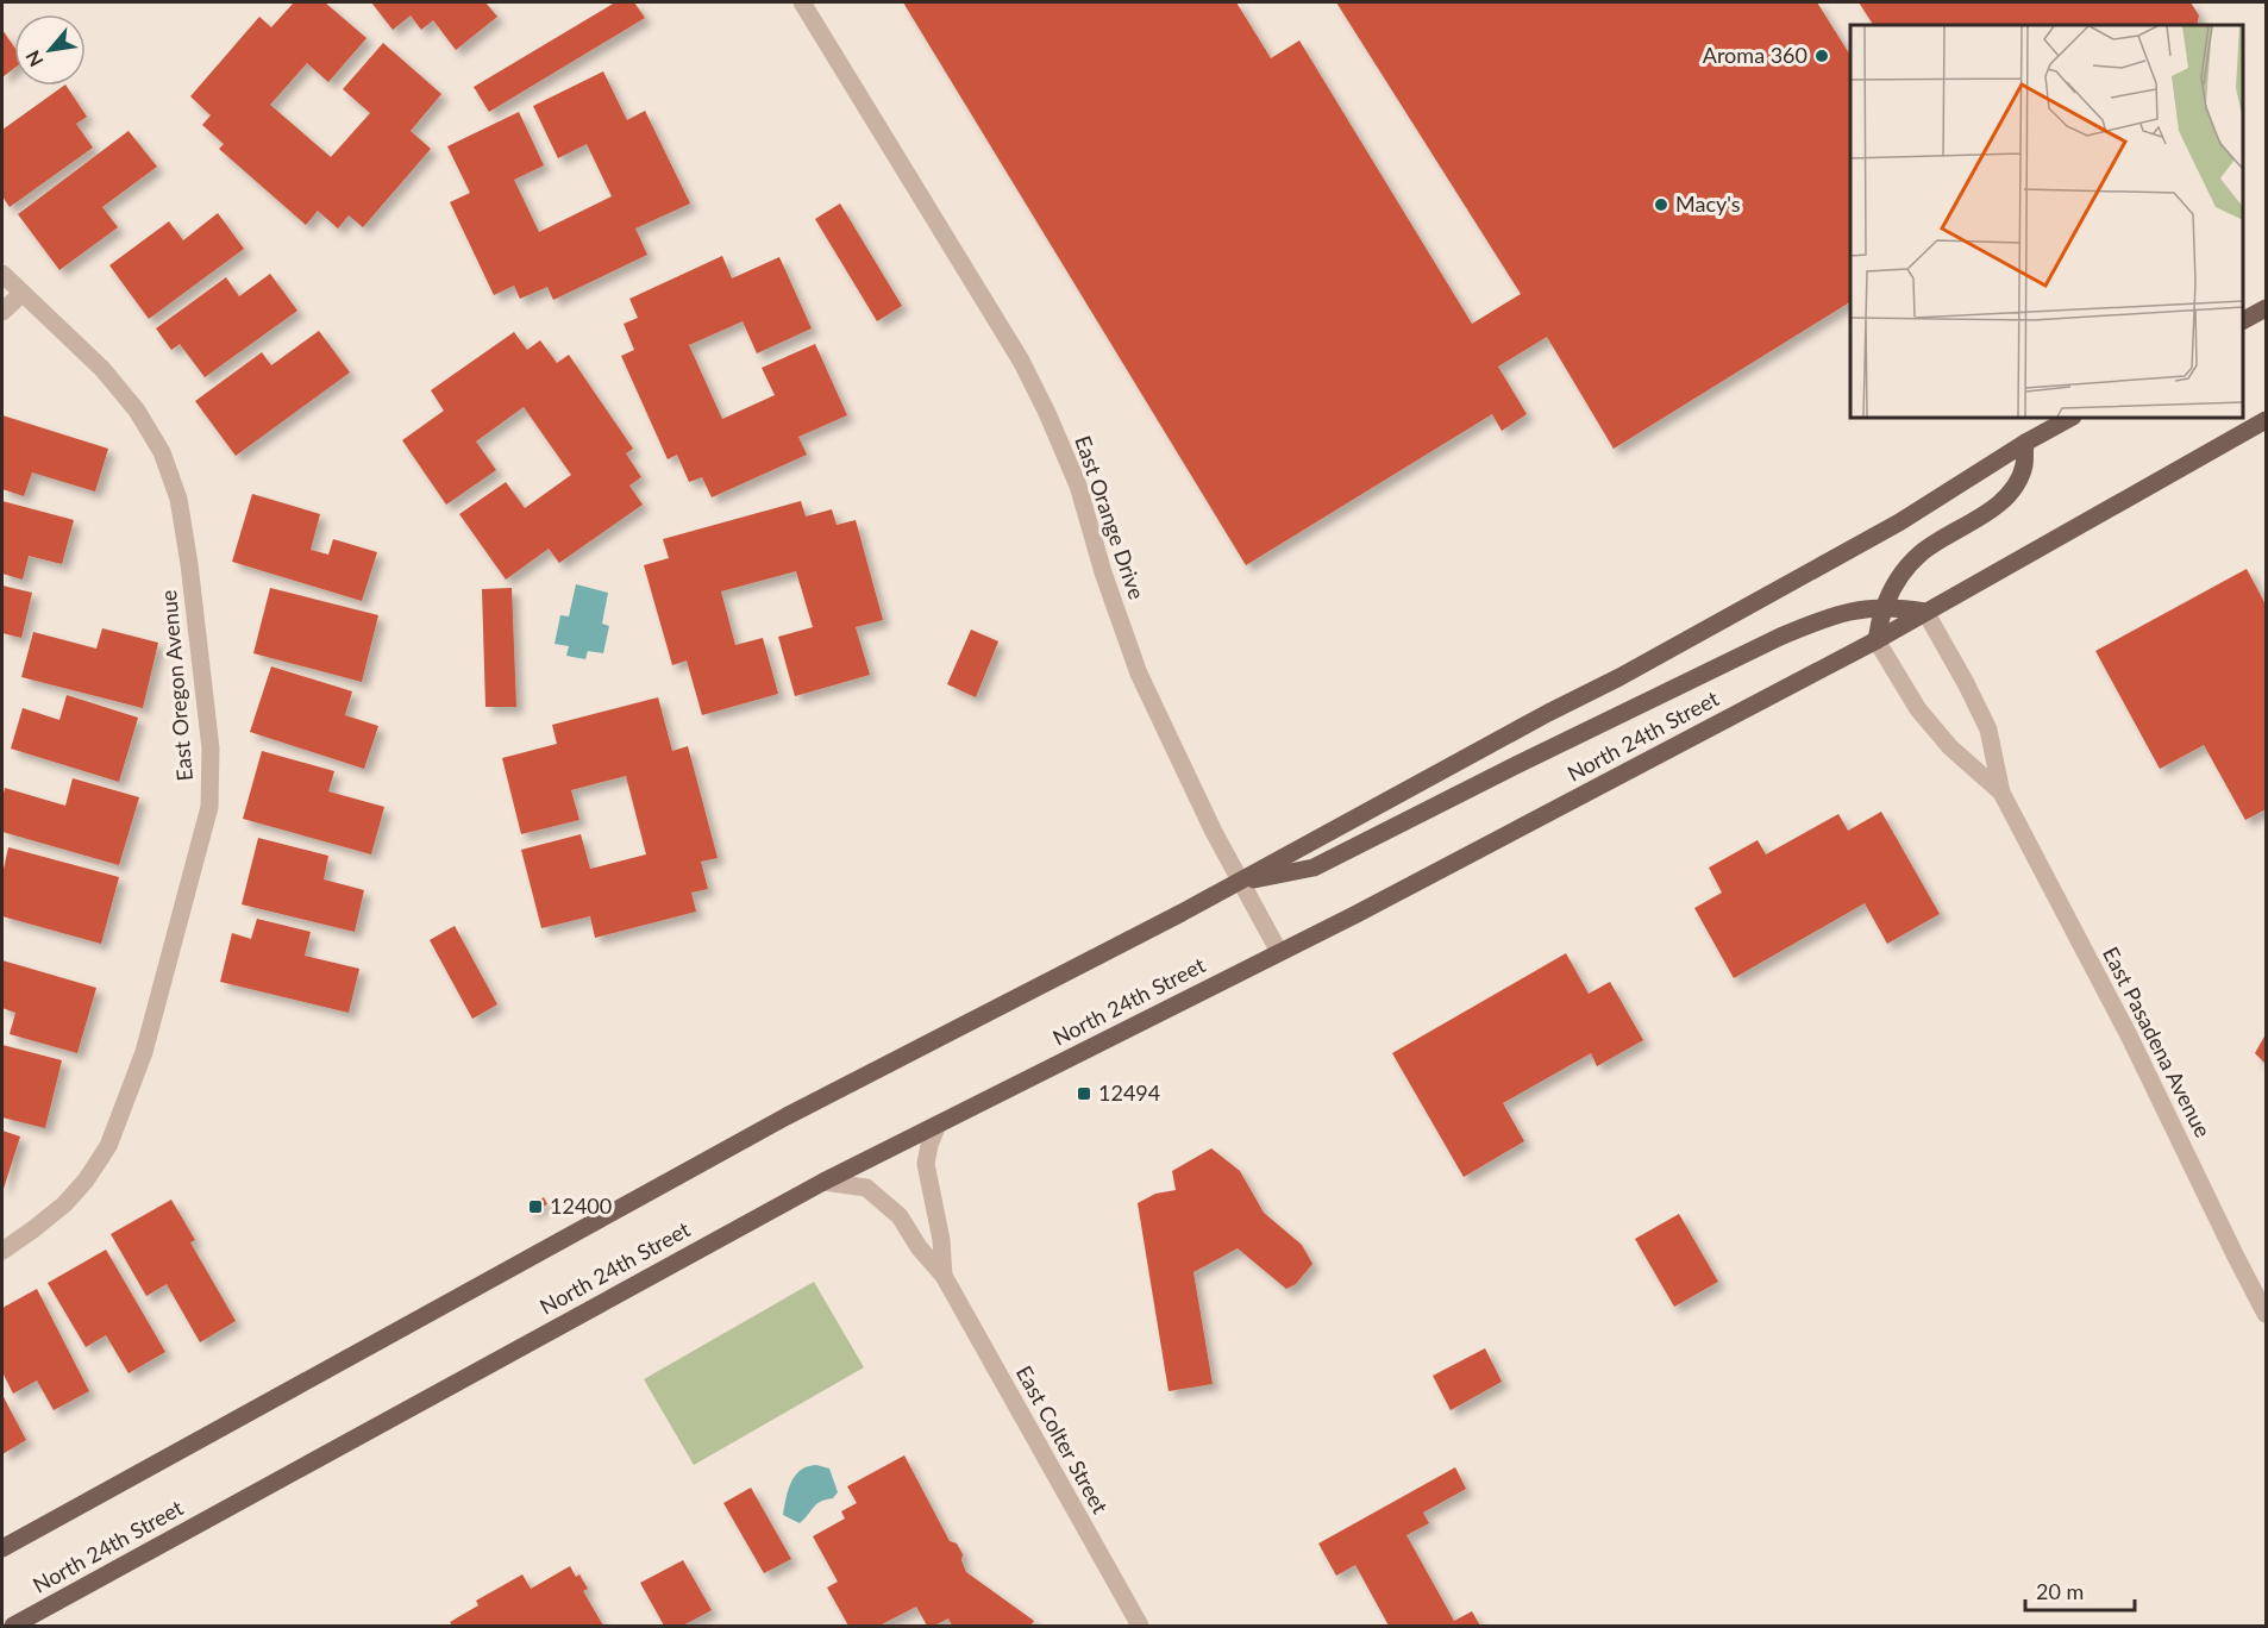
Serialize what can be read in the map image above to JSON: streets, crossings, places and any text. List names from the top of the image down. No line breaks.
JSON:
{"streets":{"main road":["North 24th Street"],"street":["East Orange Drive","East Oregon Avenue","East Pasadena Avenue","East Colter Street"]},"crossings":[["East Orange Drive","North 24th Street"],["North 24th Street","East Pasadena Avenue"],["North 24th Street","East Colter Street"]],"places":{"other":["Aroma 360","Macy's"],"transit":["12494","12400"]},"scale_bar":"20 m","north":"bottom left"}
